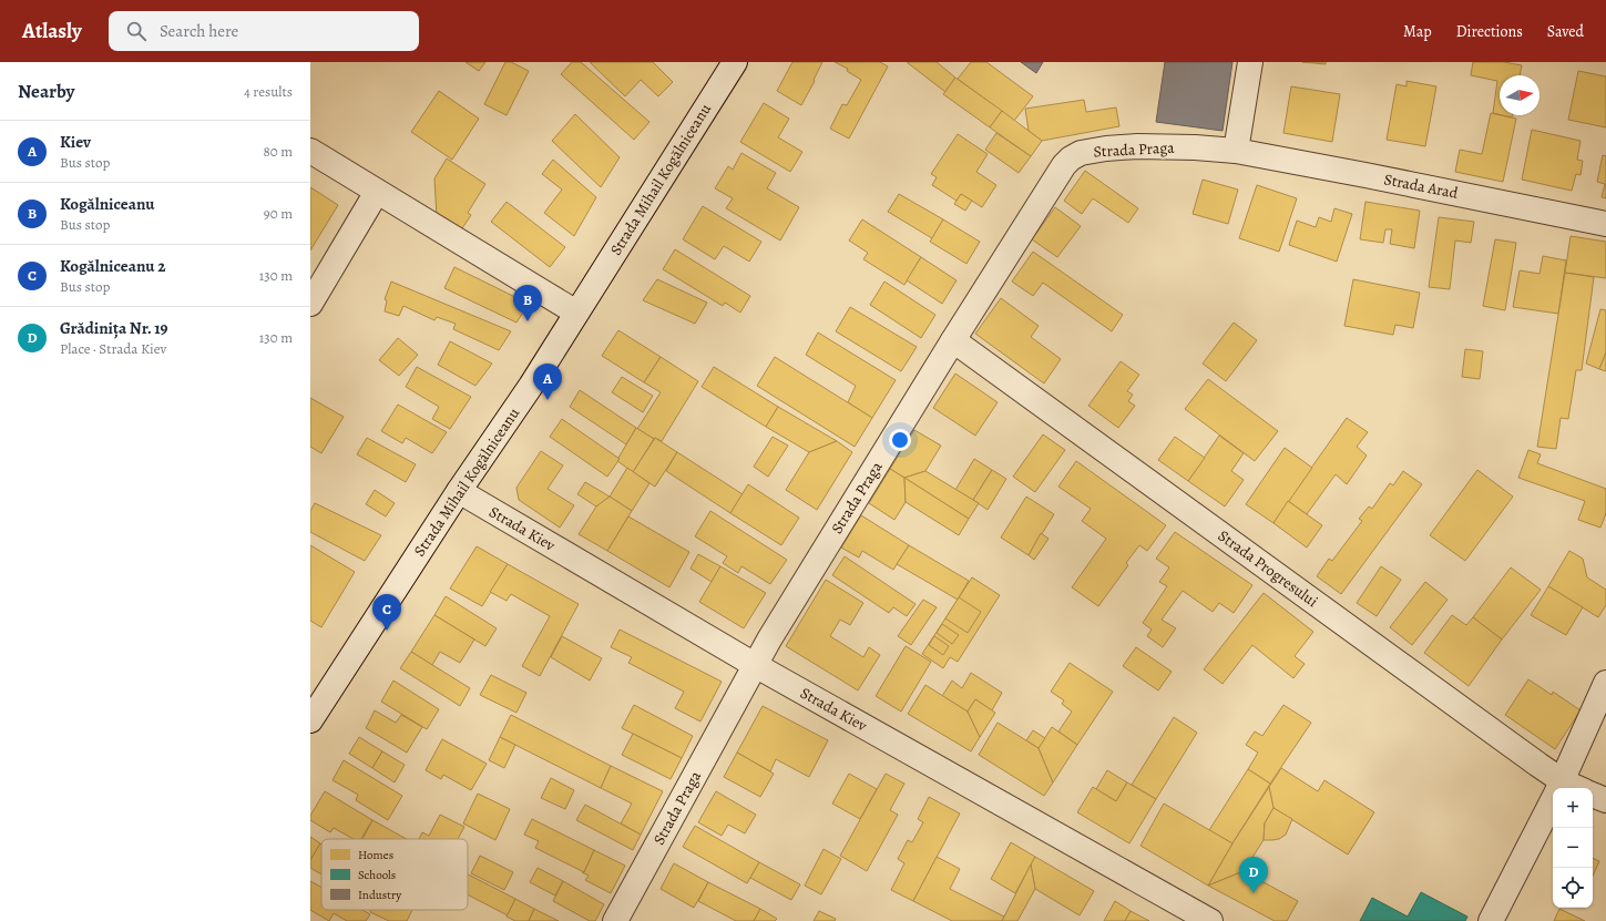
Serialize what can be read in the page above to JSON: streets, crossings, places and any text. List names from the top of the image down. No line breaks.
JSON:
{"streets":{"street":["Strada Praga","Strada Mihail Kogălniceanu","Strada Arad","Strada Kiev","Strada Progresului"]},"crossings":[["Strada Praga","Strada Arad"],["Strada Praga","Strada Kiev"],["Strada Praga","Strada Progresului"],["Strada Mihail Kogălniceanu","Strada Kiev"]],"legend":["Homes","Schools","Industry"],"north":"right","page":{"header":"Atlasly","search":"Search here","nav":["Map","Directions","Saved"],"heading":["Nearby","4 results"],"list":[{"mark":"A","name":"Kiev","note":"Bus stop","value":"80 m"},{"mark":"B","name":"Kogălniceanu","note":"Bus stop","value":"90 m"},{"mark":"C","name":"Kogălniceanu 2","note":"Bus stop","value":"130 m"},{"mark":"D","name":"Grădinița Nr. 19","note":"Place · Strada Kiev","value":"130 m"}],"pins":["B","A","C","D"],"map_buttons":["+","−"]}}
